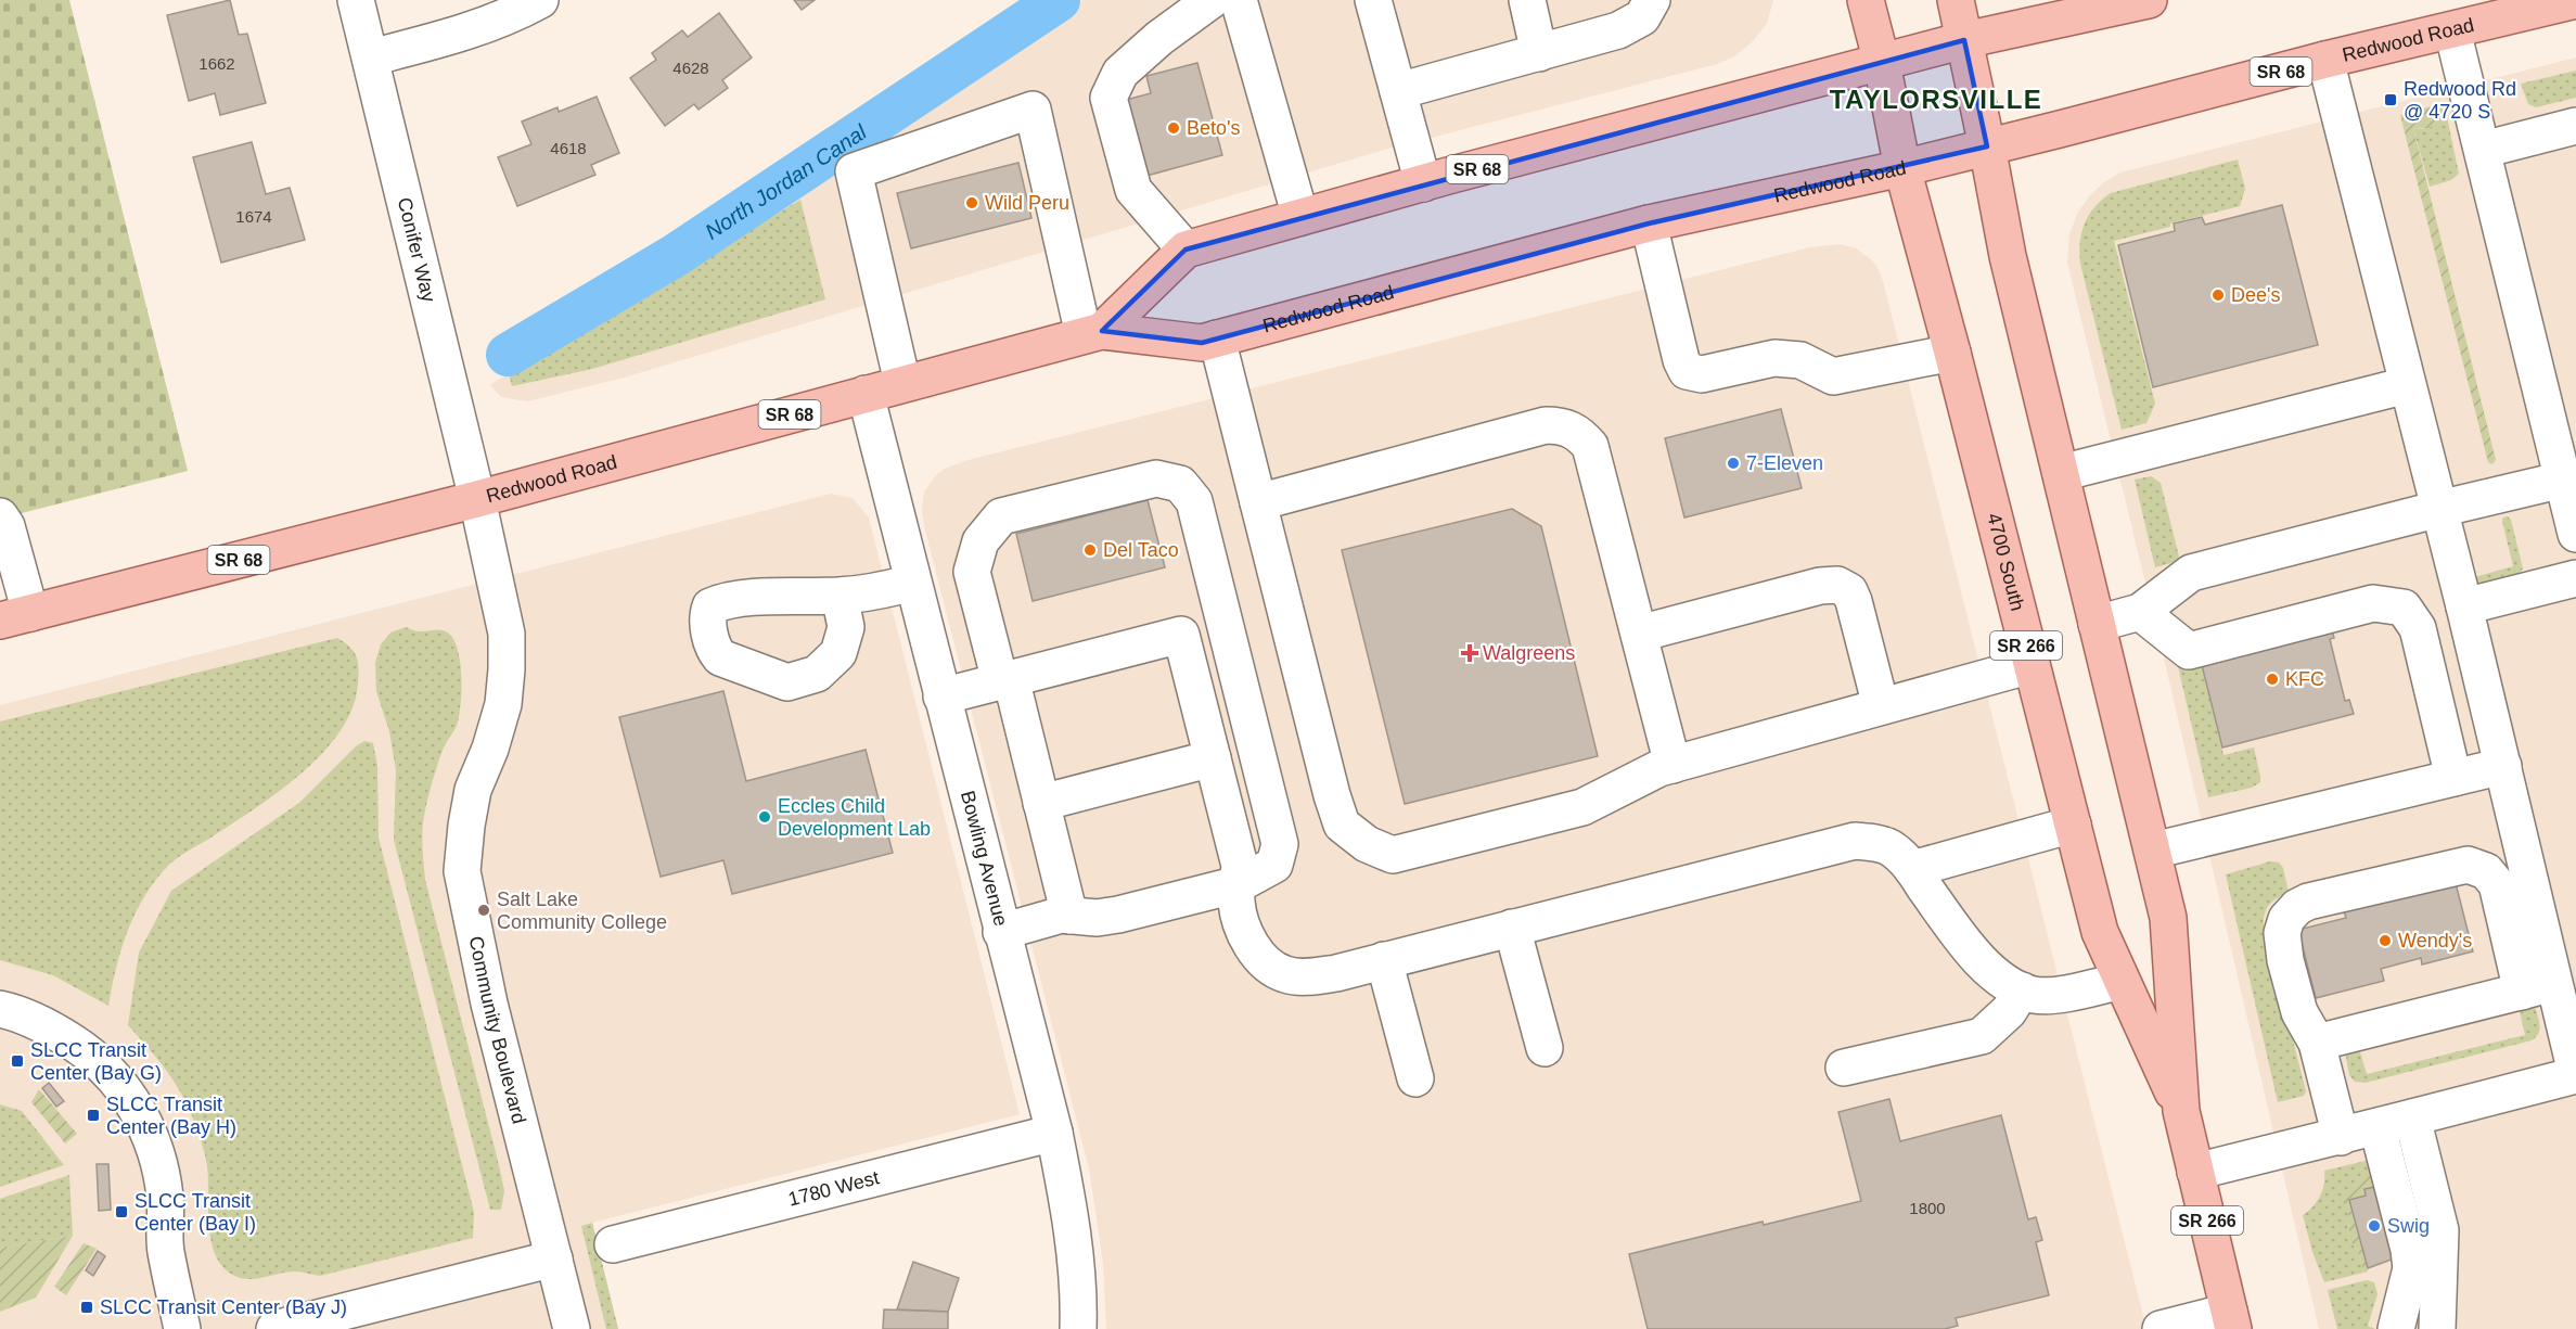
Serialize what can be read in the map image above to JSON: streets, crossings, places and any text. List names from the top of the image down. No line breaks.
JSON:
{"streets":{"main road":["Redwood Road","SR 68","4700 South","SR 266"],"street":["Conifer Way","Bowling Avenue","Community Boulevard","1780 West"]},"crossings":[["Redwood Road","Conifer Way"],["Redwood Road","4700 South"],["Redwood Road","Bowling Avenue"],["Redwood Road","Community Boulevard"],["Conifer Way","Community Boulevard"],["Bowling Avenue","1780 West"]],"districts":["TAYLORSVILLE"],"water":["North Jordan Canal"],"places":{"transit":["Redwood Rd @ 4720 S","SLCC Transit Center (Bay G)","SLCC Transit Center (Bay H)","SLCC Transit Center (Bay I)","SLCC Transit Center (Bay J)"],"other":["Beto's","Wild Peru","Dee's","7-Eleven","Del Taco","KFC","Eccles Child Development Lab","Salt Lake Community College","Wendy's","Swig"],"health":["Walgreens"]},"house_numbers":["1662","4628","4618","1674","1800"]}
